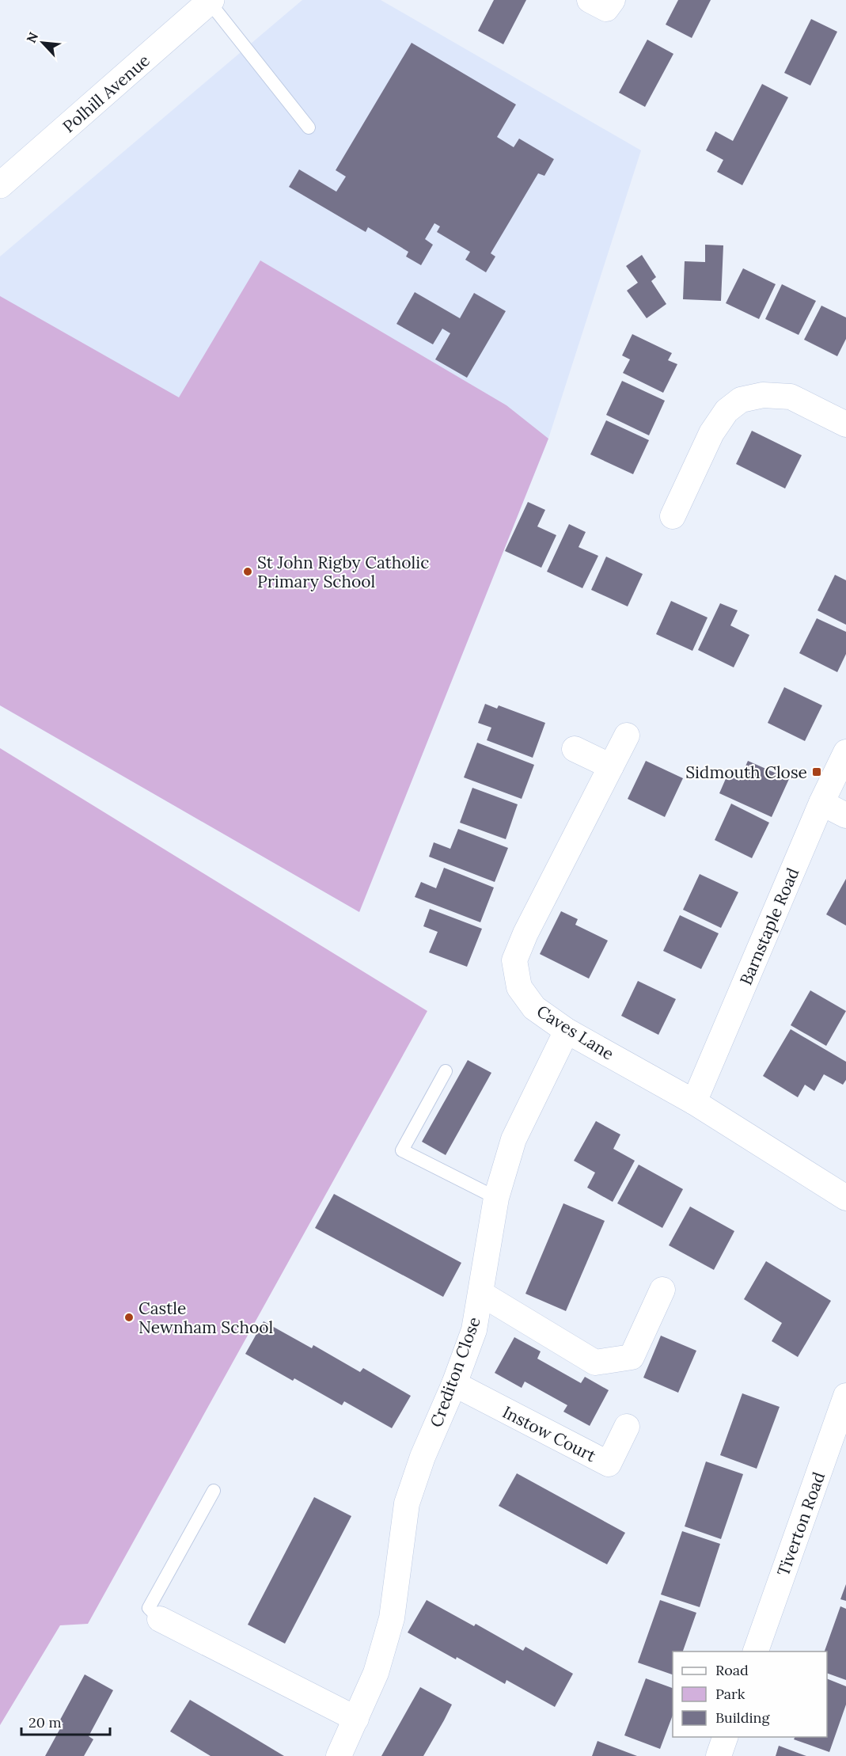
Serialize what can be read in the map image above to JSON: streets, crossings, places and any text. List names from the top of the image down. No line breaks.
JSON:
{"streets":{"street":["Polhill Avenue","Barnstaple Road","Caves Lane","Crediton Close","Instow Court","Tiverton Road"]},"crossings":[["Barnstaple Road","Caves Lane"],["Caves Lane","Crediton Close"],["Crediton Close","Instow Court"]],"places":{"other":["St John Rigby Catholic Primary School","Castle Newnham School"],"transit":["Sidmouth Close"]},"legend":["Road","Park","Building"],"scale_bar":"20 m","north":"top left"}
